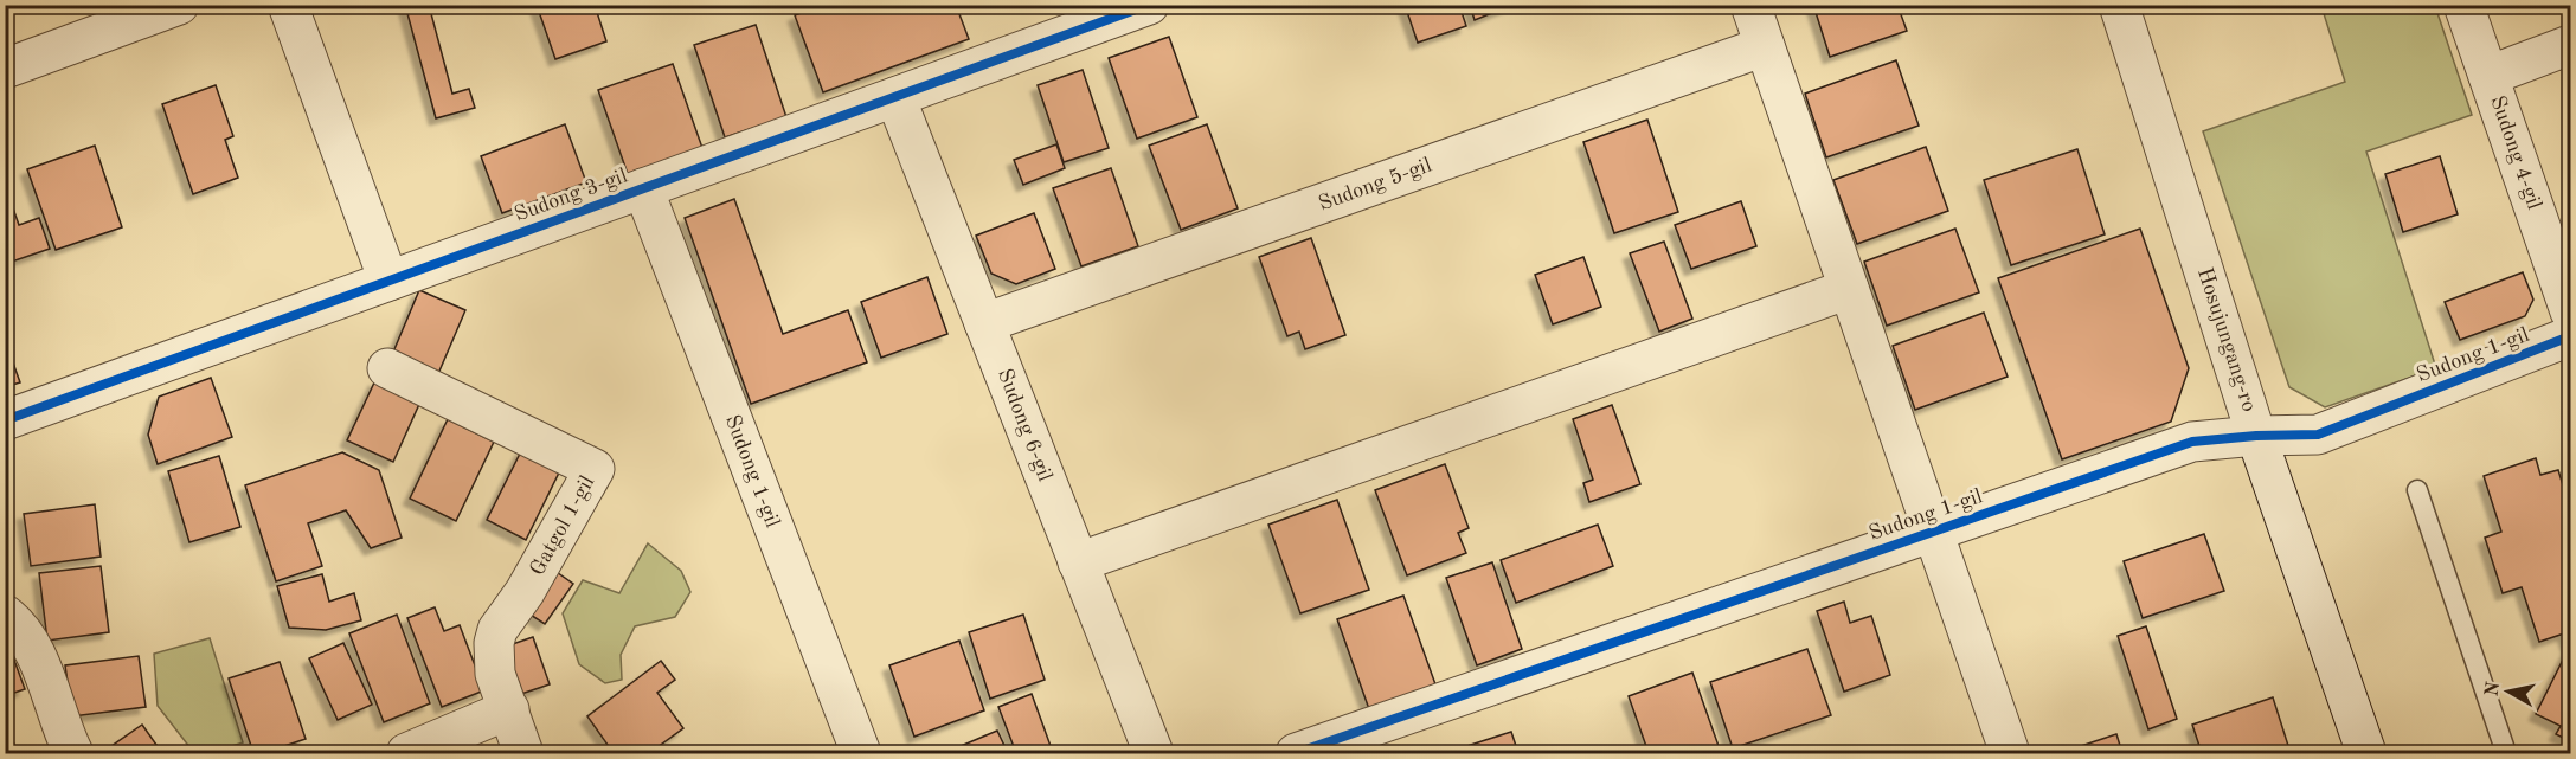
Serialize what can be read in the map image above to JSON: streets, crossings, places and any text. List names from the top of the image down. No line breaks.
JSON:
{"streets":{"street":["Sudong 4-gil","Sudong 5-gil","Sudong 3-gil","Hosujungang-ro","Sudong 1-gil","Sudong 6-gil","Gatgol 1-gil"]},"crossings":[["Sudong 5-gil","Sudong 6-gil"],["Sudong 3-gil","Sudong 1-gil"],["Sudong 3-gil","Sudong 6-gil"],["Hosujungang-ro","Sudong 1-gil"]],"north":"left"}
